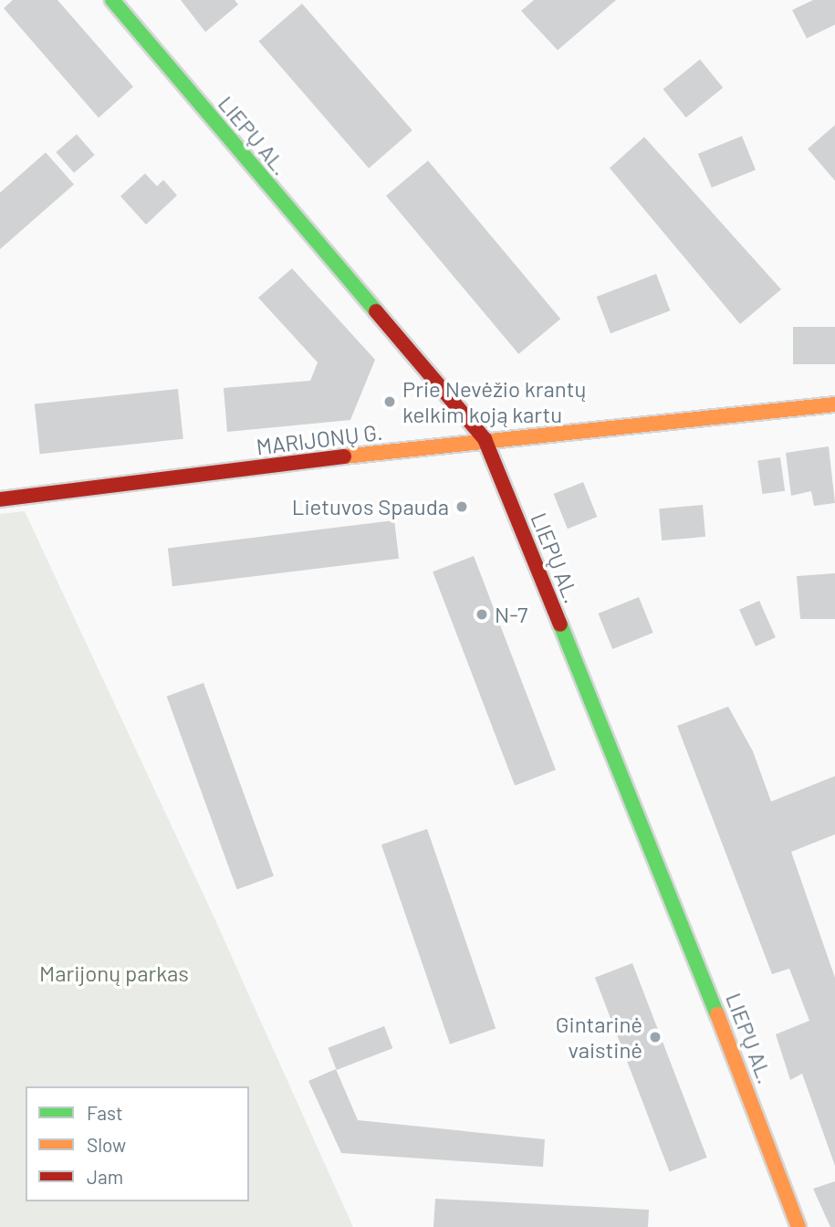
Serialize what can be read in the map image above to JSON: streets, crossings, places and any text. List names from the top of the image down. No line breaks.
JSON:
{"streets":{"street":["LIEPŲ AL.","MARIJONŲ G."]},"crossings":[["LIEPŲ AL.","MARIJONŲ G."]],"parks":["Marijonų parkas"],"places":["Prie Nevėžio krantų kelkim koją kartu","Lietuvos Spauda","N-7","Gintarinė vaistinė"],"legend":["Fast","Slow","Jam"]}
